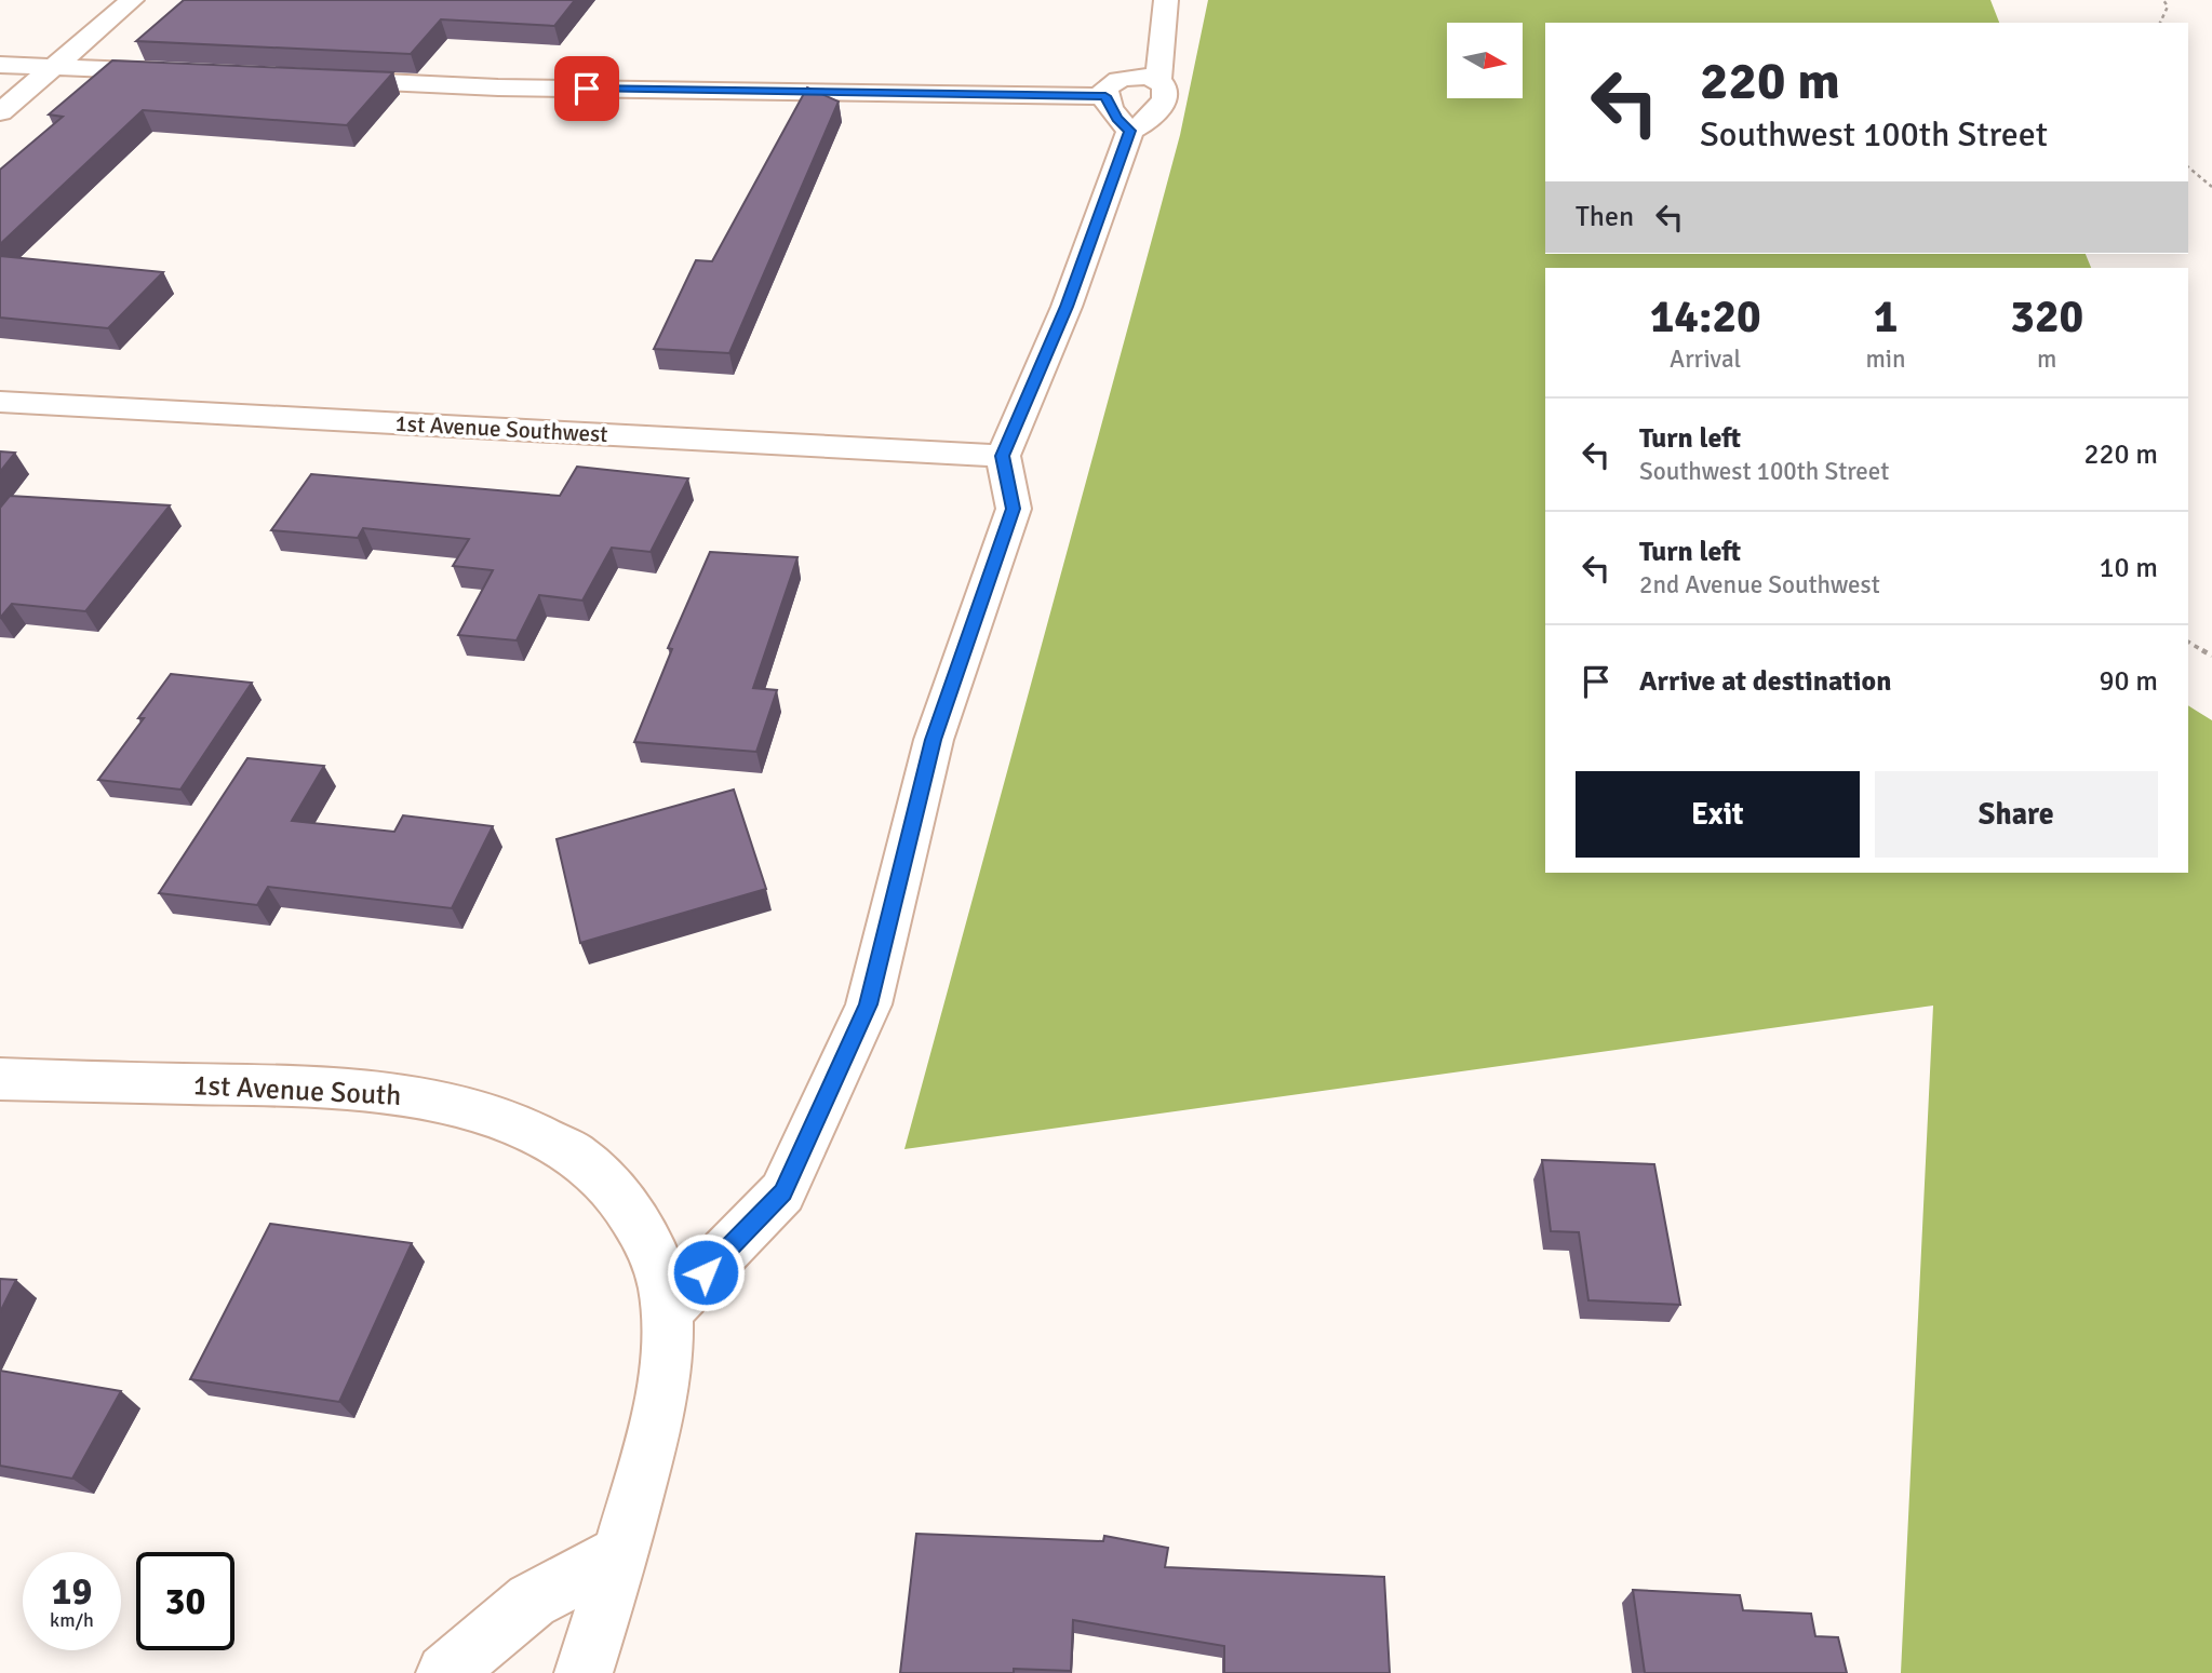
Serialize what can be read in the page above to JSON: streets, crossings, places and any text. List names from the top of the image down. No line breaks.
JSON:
{"streets":{"street":["1st Avenue Southwest","1st Avenue South"]},"north":"right","page":{"turn":["220 m","Southwest 100th Street"],"then":"Then","eta":["14:20","Arrival","1","min","320","m"],"list":[{"name":"Turn left","note":"Southwest 100th Street","value":"220 m"},{"name":"Turn left","note":"2nd Avenue Southwest","value":"10 m"},{"name":"Arrive at destination","value":"90 m"}],"buttons":["Exit","Share"],"speed":"19 km/h","limit":"30"}}
